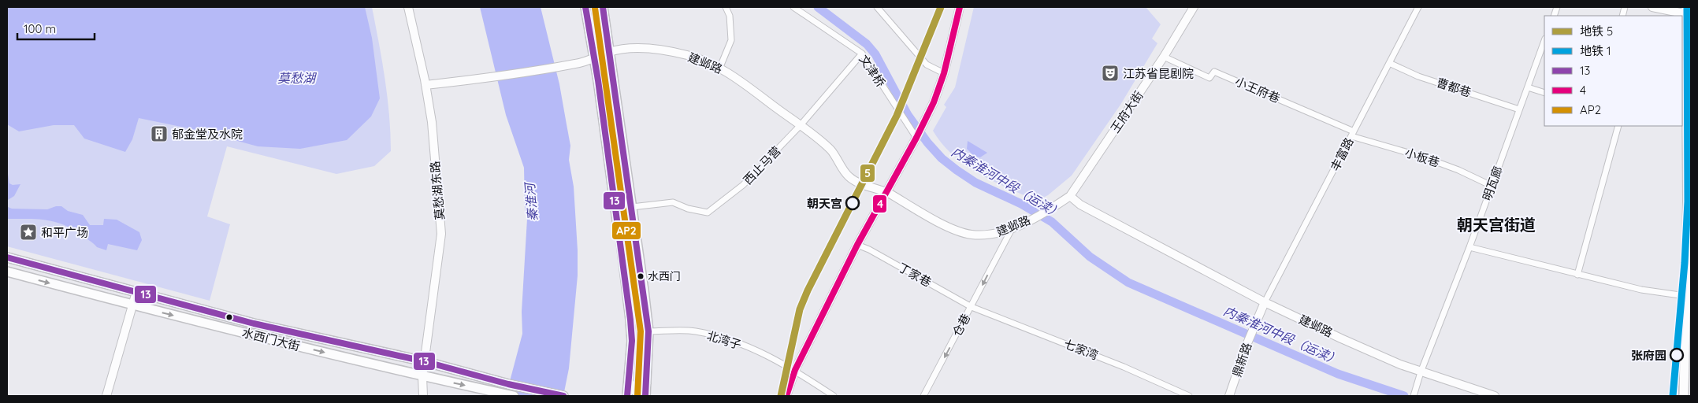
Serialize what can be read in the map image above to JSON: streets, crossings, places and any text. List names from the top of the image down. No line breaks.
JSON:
{"streets":{"main road":["建邺路","王府大街","莫愁湖东路","水西门大街","鼎新路"],"street":["文津桥","曹都巷","小王府巷","丰富路","小板巷","西止马营","明瓦廊","丁家巷","仓巷","北湾子","七家湾"]},"crossings":[["建邺路","王府大街"],["建邺路","丰富路"],["建邺路","西止马营"],["建邺路","明瓦廊"],["建邺路","莫愁湖东路"],["建邺路","仓巷"],["建邺路","鼎新路"],["文津桥","西止马营"],["曹都巷","丰富路"],["曹都巷","明瓦廊"],["小王府巷","王府大街"],["小王府巷","丰富路"],["小王府巷","小板巷"],["丰富路","小板巷"],["丰富路","鼎新路"],["小板巷","明瓦廊"],["莫愁湖东路","水西门大街"],["丁家巷","仓巷"],["丁家巷","七家湾"],["仓巷","七家湾"]],"one_way":["仓巷"],"districts":["朝天宫街道"],"water":["莫愁湖","内秦淮河中段（运渎）","秦淮河"],"places":{"theatre":["江苏省昆剧院"],"building":["郁金堂及水院"],"other":["朝天宫","水西门","张府园"],"place":["和平广场"]},"lines":["metro line 5","metro line 1","transit line 13","transit line 4","transit line AP2"],"legend":["地铁 5","地铁 1","13","4","AP2"],"scale_bar":"100 m"}
